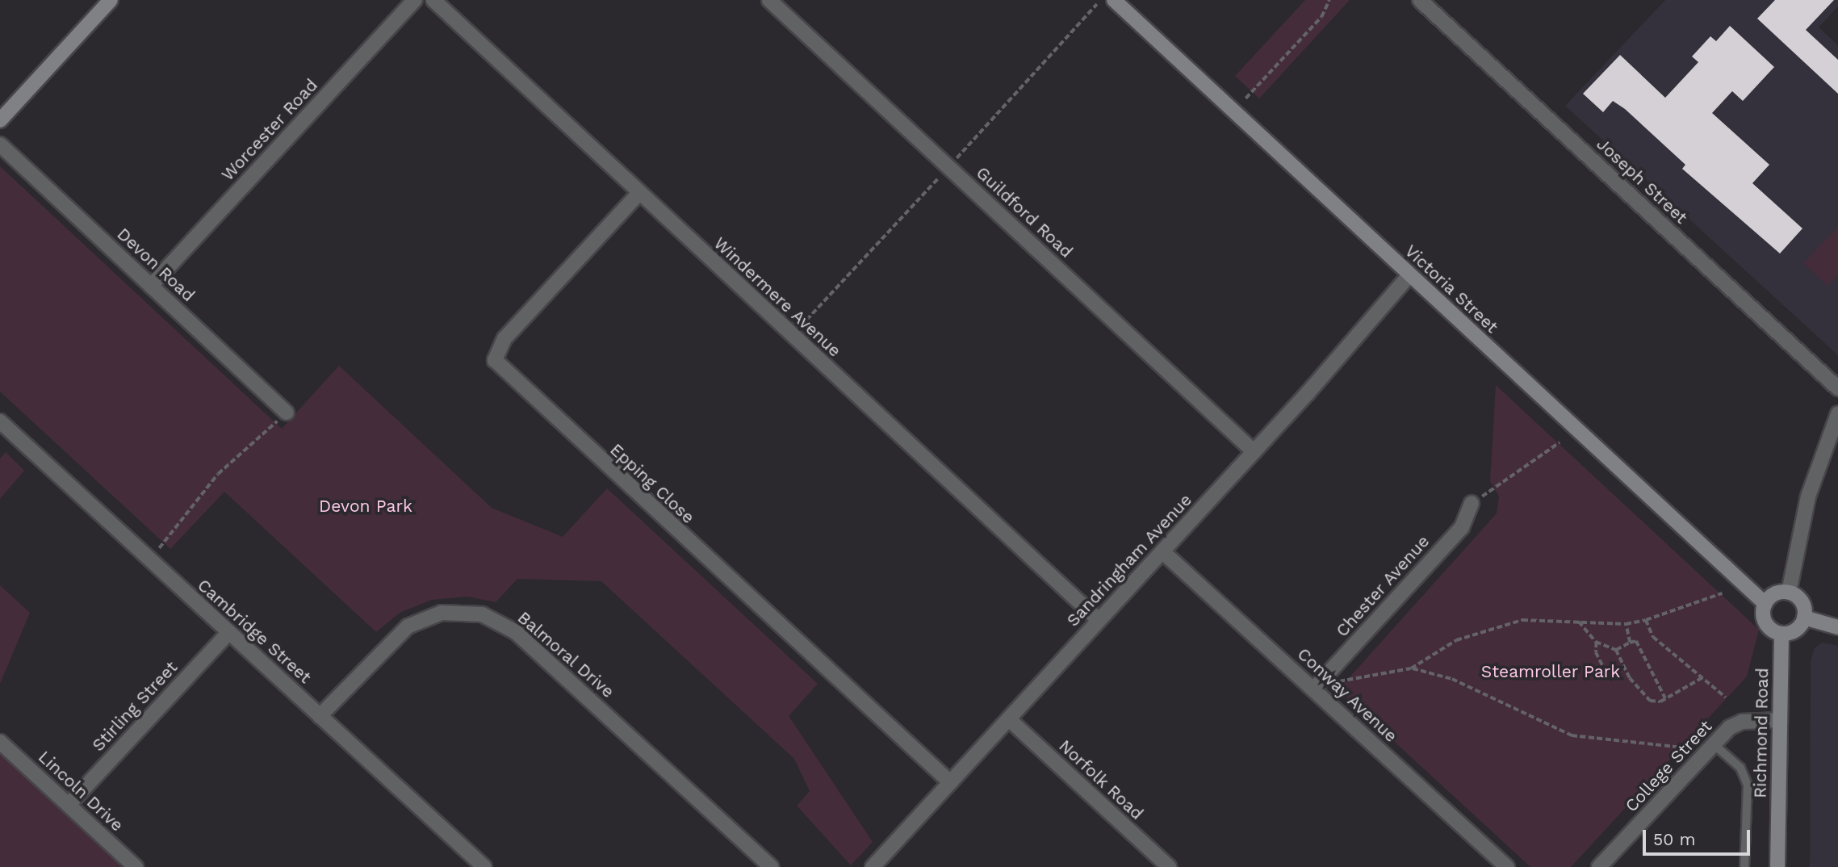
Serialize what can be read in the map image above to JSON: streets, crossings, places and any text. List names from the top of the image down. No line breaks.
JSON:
{"streets":{"street":["Worcester Road","Joseph Street","Guildford Road","Devon Road","Victoria Street","Windermere Avenue","Epping Close","Sandringham Avenue","Chester Avenue","Cambridge Street","Balmoral Drive","Conway Avenue","Stirling Street","Richmond Road","College Street","Norfolk Road","Lincoln Drive"]},"crossings":[["Worcester Road","Devon Road"],["Guildford Road","Sandringham Avenue"],["Victoria Street","Sandringham Avenue"],["Victoria Street","Richmond Road"],["Windermere Avenue","Epping Close"],["Windermere Avenue","Sandringham Avenue"],["Epping Close","Sandringham Avenue"],["Sandringham Avenue","Conway Avenue"],["Sandringham Avenue","Norfolk Road"],["Chester Avenue","Conway Avenue"],["Cambridge Street","Balmoral Drive"],["Cambridge Street","Stirling Street"],["Stirling Street","Lincoln Drive"],["Richmond Road","College Street"]],"parks":["Devon Park","Steamroller Park"],"scale_bar":"50 m"}
